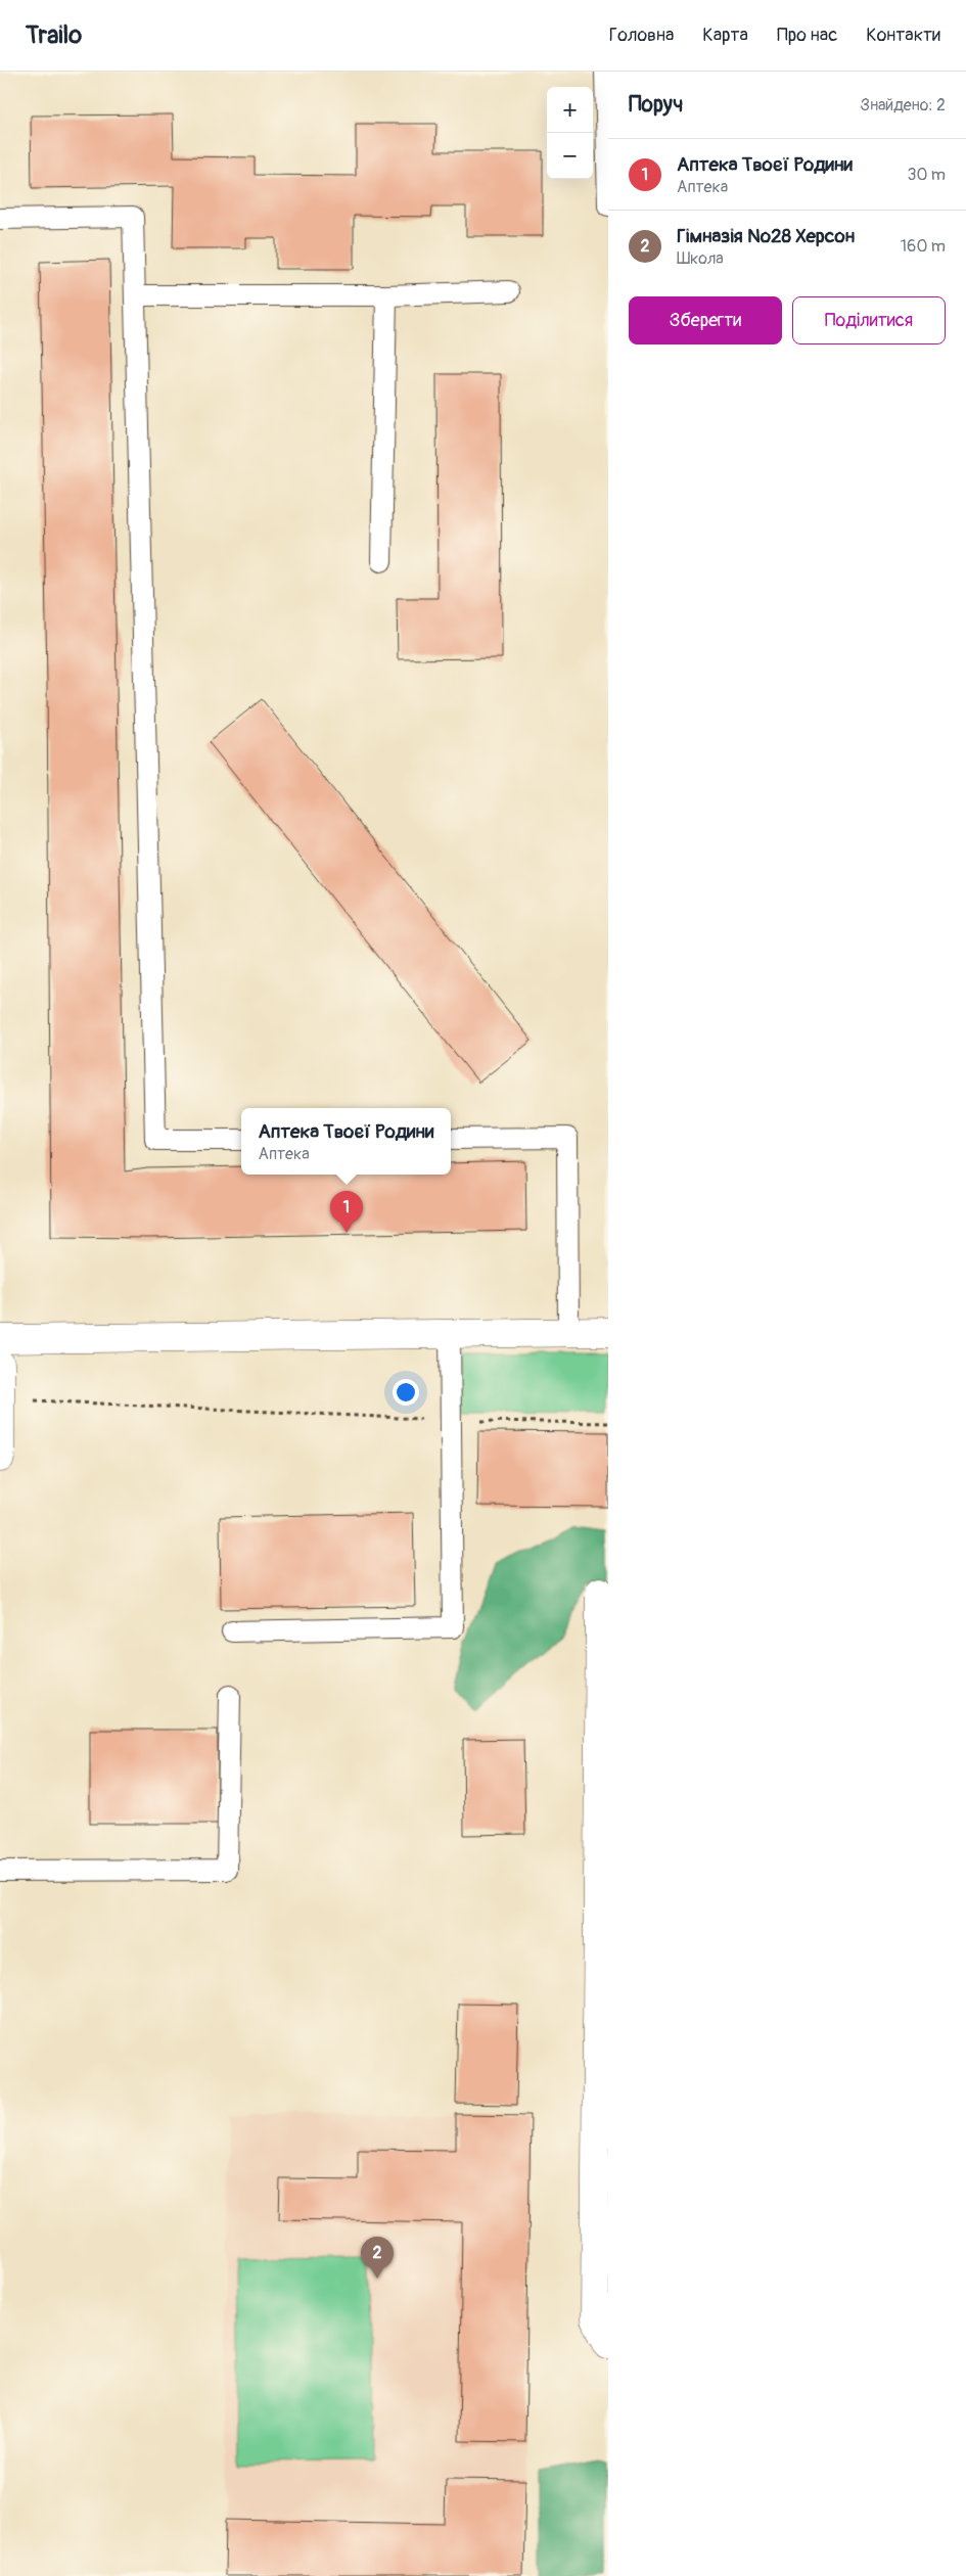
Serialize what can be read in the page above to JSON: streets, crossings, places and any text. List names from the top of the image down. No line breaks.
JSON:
{"page":{"header":"Trailo","nav":["Головна","Карта","Про нас","Контакти"],"heading":["Поруч","Знайдено: 2"],"map_buttons":["+","−"],"list":[{"mark":"1","name":"Аптека Твоєї Родини","note":"Аптека","value":"30 m"},{"mark":"2","name":"Гімназія №28 Херсон","note":"Школа","value":"160 m"}],"buttons":["Зберегти","Поділитися"],"popup":["Аптека Твоєї Родини","Аптека"],"pins":["1","2"]}}
